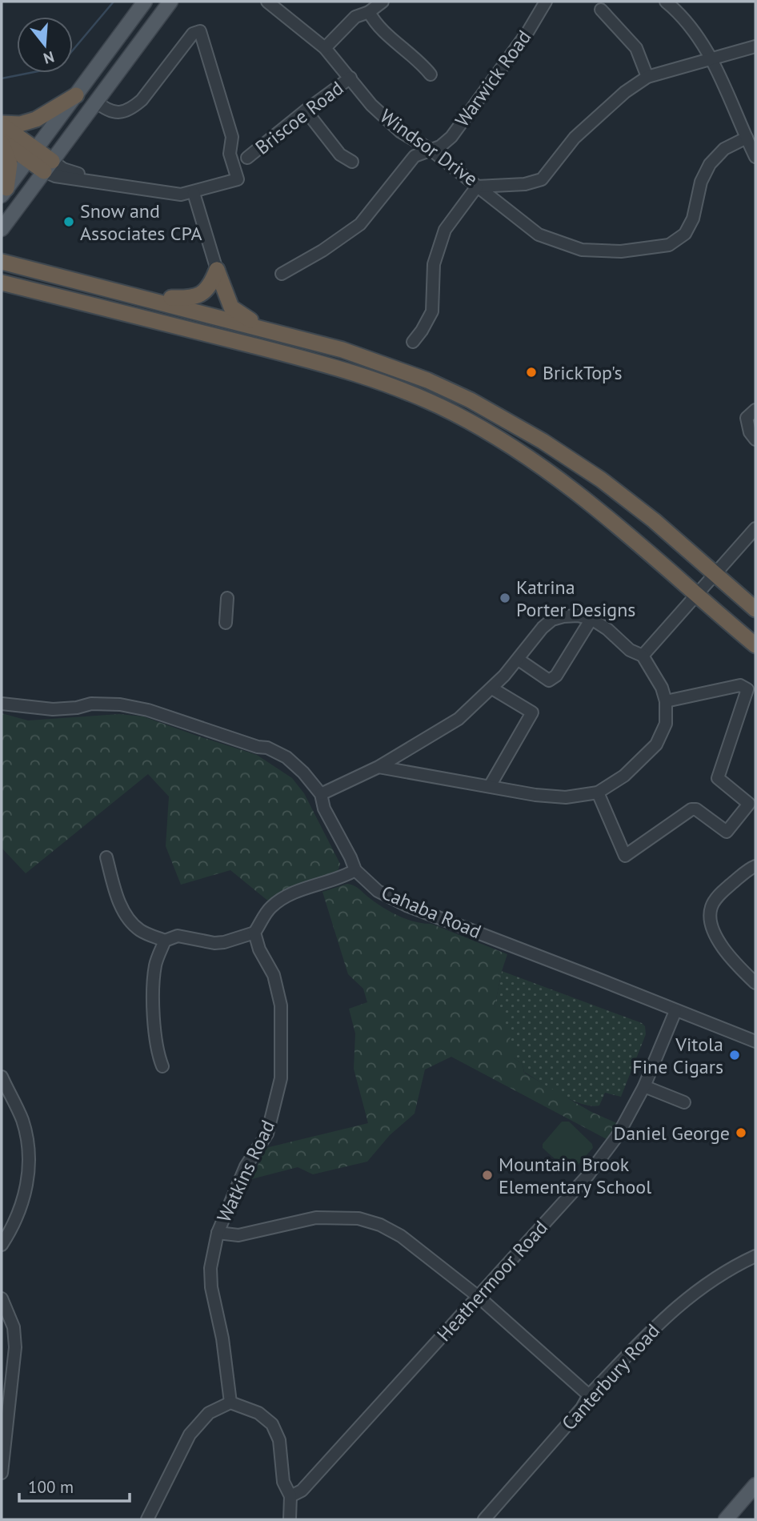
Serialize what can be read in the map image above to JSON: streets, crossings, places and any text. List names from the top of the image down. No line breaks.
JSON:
{"streets":{"street":["Warwick Road","Briscoe Road","Windsor Drive","Cahaba Road","Watkins Road","Heathermoor Road","Canterbury Road"]},"crossings":[["Warwick Road","Windsor Drive"],["Briscoe Road","Windsor Drive"],["Cahaba Road","Heathermoor Road"]],"places":["Snow and Associates CPA","BrickTop's","Katrina Porter Designs","Vitola Fine Cigars","Daniel George","Mountain Brook Elementary School"],"scale_bar":"100 m","north":"bottom"}
